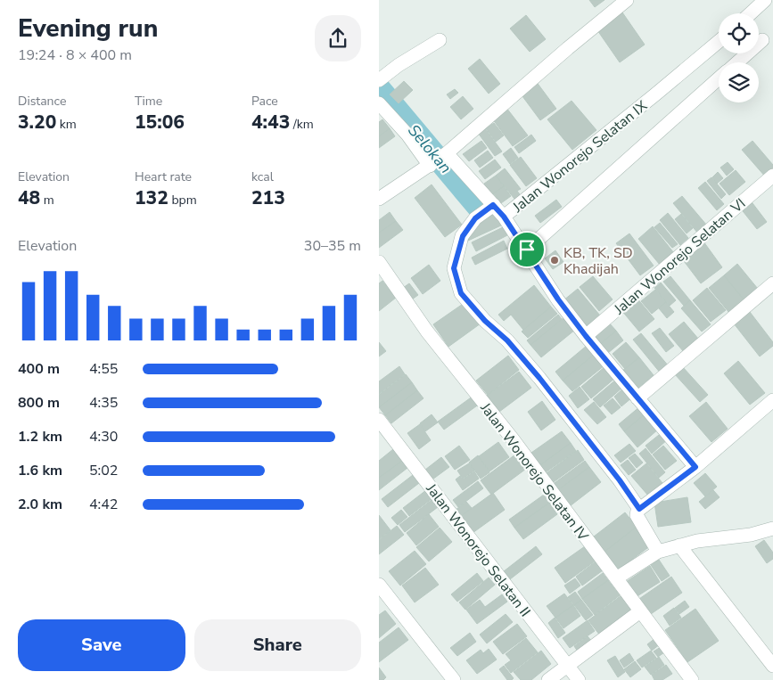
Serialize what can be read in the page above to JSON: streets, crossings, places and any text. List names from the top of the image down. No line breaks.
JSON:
{"streets":{"street":["Jalan Wonorejo Selatan IX","Jalan Wonorejo Selatan VI","Jalan Wonorejo Selatan IV","Jalan Wonorejo Selatan II"]},"water":["Selokan"],"places":["KB, TK, SD Khadijah"],"page":{"heading":["Evening run","19:24 · 8 × 400 m"],"stats":[["Distance","3.20 km"],["Time","15:06"],["Pace","4:43 /km"],["Elevation","48 m"],["Heart rate","132 bpm"],["kcal","213"]],"chart":["Elevation","30–35 m"],"list":[{"name":"400 m","note":"4:55"},{"name":"800 m","note":"4:35"},{"name":"1.2 km","note":"4:30"},{"name":"1.6 km","note":"5:02"},{"name":"2.0 km","note":"4:42"}],"buttons":["Save","Share"]}}
